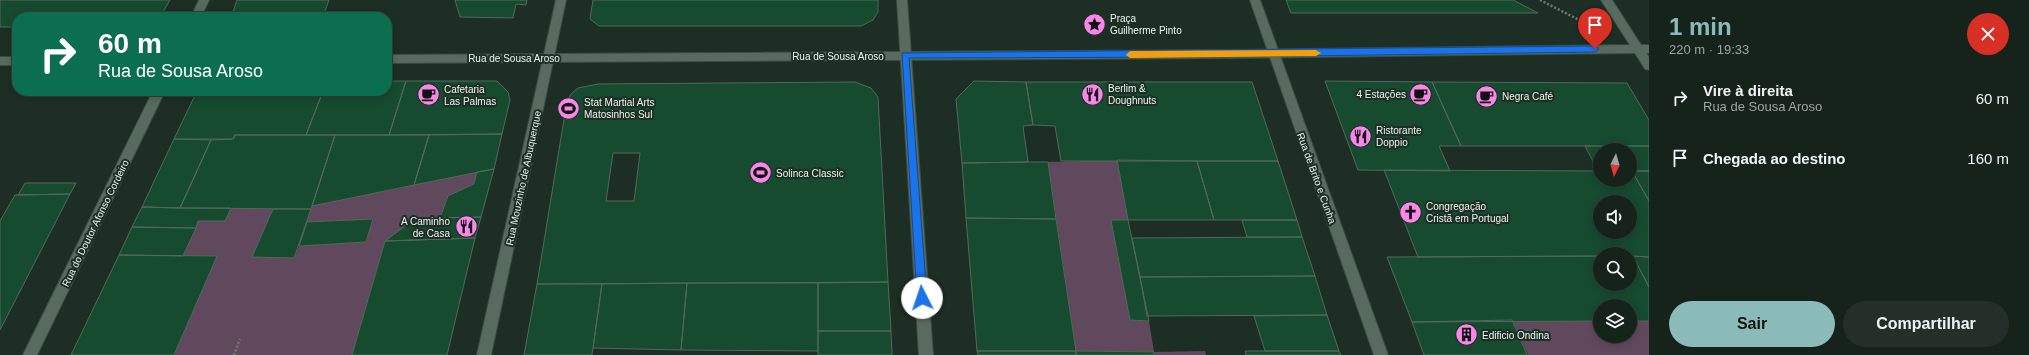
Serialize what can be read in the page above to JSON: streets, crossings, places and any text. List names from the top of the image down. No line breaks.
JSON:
{"streets":{"street":["Rua de Sousa Aroso","Rua Mouzinho de Albuquerque","Rua de Brito e Cunha","Rua do Doutor Afonso Cordeiro"]},"crossings":[["Rua de Sousa Aroso","Rua Mouzinho de Albuquerque"],["Rua de Sousa Aroso","Rua de Brito e Cunha"]],"places":{"place":["Praça Guilherme Pinto"],"restaurant":["Berlim & Doughnuts","Ristorante Doppio","A Caminho de Casa"],"cafe":["4 Estações","Cafetaria Las Palmas","Negra Café"],"sports":["Stat Martial Arts Matosinhos Sul","Solinca Classic"],"church":["Congregação Cristã em Portugal"],"building":["Edificio Ondina"]},"north":"bottom","page":{"heading":["1 min","220 m · 19:33"],"turn":["60 m","Rua de Sousa Aroso"],"list":[{"name":"Vire à direita","note":"Rua de Sousa Aroso","value":"60 m"},{"name":"Chegada ao destino","value":"160 m"}],"buttons":["Sair","Compartilhar"]}}
